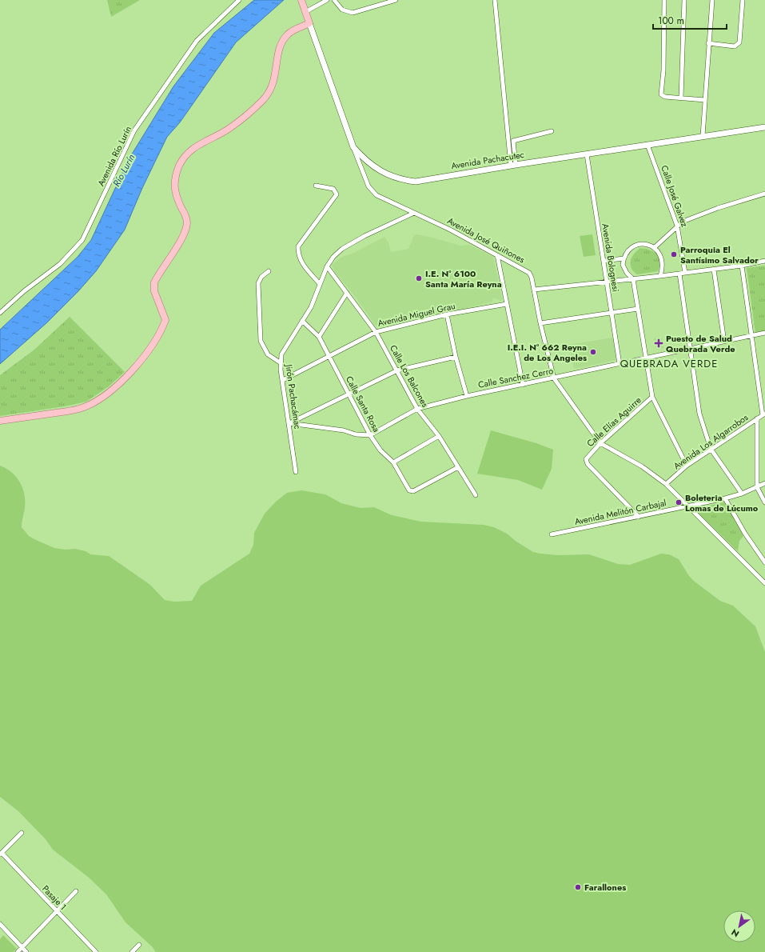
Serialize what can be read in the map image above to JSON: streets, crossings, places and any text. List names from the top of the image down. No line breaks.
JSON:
{"streets":{"main road":["Avenida Pachacutec"],"street":["Avenida Río Lurín","Calle José Galvez","Avenida José Quiñones","Avenida Bolognesi","Avenida Miguel Grau","Calle Los Balcones","Calle Sanchez Cerro","Jirón Pachacámac","Calle Santa Rosa","Calle Elías Aguirre","Avenida Los Algarrobos","Avenida Melitón Carbajal","Pasaje 1"]},"crossings":[["Avenida Pachacutec","Calle José Galvez"],["Avenida Pachacutec","Avenida José Quiñones"],["Avenida Pachacutec","Avenida Bolognesi"],["Avenida José Quiñones","Calle Sanchez Cerro"],["Avenida José Quiñones","Jirón Pachacámac"],["Avenida José Quiñones","Calle Elías Aguirre"],["Avenida José Quiñones","Avenida Los Algarrobos"],["Avenida José Quiñones","Avenida Melitón Carbajal"],["Avenida Bolognesi","Calle Sanchez Cerro"],["Avenida Miguel Grau","Calle Los Balcones"],["Avenida Miguel Grau","Jirón Pachacámac"],["Avenida Miguel Grau","Calle Santa Rosa"],["Calle Los Balcones","Calle Sanchez Cerro"],["Calle Los Balcones","Jirón Pachacámac"],["Calle Los Balcones","Calle Santa Rosa"],["Calle Sanchez Cerro","Calle Santa Rosa"],["Jirón Pachacámac","Calle Santa Rosa"],["Calle Elías Aguirre","Avenida Melitón Carbajal"]],"districts":["QUEBRADA VERDE"],"water":["Río Lurín"],"places":{"other":["Parroquia El Santísimo Salvador","I.E. N° 6100 Santa María Reyna","I.E.I. N° 662 Reyna de Los Angeles","Boleteria Lomas de Lúcumo","Farallones"],"health":["Puesto de Salud Quebrada Verde"]},"scale_bar":"100 m","north":"bottom left"}
